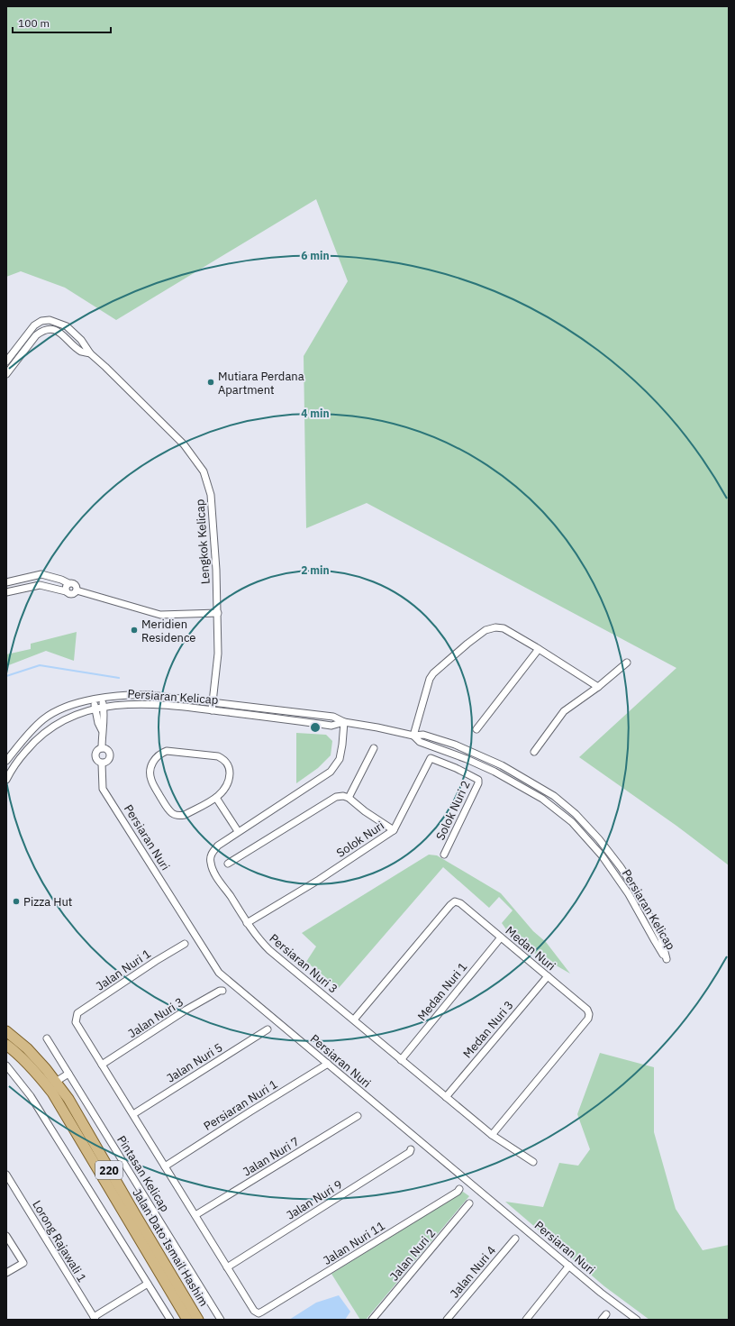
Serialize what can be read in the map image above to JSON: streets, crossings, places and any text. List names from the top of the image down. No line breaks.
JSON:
{"streets":{"main road":["220","Jalan Dato Ismail Hashim"],"street":["Lengkok Kelicap","Persiaran Kelicap","Solok Nuri 2","Persiaran Nuri","Solok Nuri","Medan Nuri","Persiaran Nuri 3","Jalan Nuri 1","Medan Nuri 1","Jalan Nuri 3","Medan Nuri 3","Jalan Nuri 5","Persiaran Nuri 1","Jalan Nuri 7","Pintasan Kelicap","Jalan Nuri 9","Lorong Rajawali 1","Jalan Nuri 11","Jalan Nuri 2","Jalan Nuri 4"]},"crossings":[["Lengkok Kelicap","Persiaran Kelicap"],["Persiaran Kelicap","Persiaran Nuri 3"],["Solok Nuri 2","Solok Nuri"],["Persiaran Nuri","Persiaran Nuri 1"],["Solok Nuri","Persiaran Nuri 3"],["Medan Nuri","Persiaran Nuri 3"],["Medan Nuri","Medan Nuri 1"],["Medan Nuri","Medan Nuri 3"],["Persiaran Nuri 3","Medan Nuri 1"],["Persiaran Nuri 3","Medan Nuri 3"],["Jalan Nuri 1","Jalan Nuri 3"],["Jalan Nuri 9","Jalan Nuri 11"]],"places":["Mutiara Perdana Apartment","Meridien Residence","Pizza Hut"],"scale_bar":"100 m","rings":["6 min","4 min","2 min"]}
